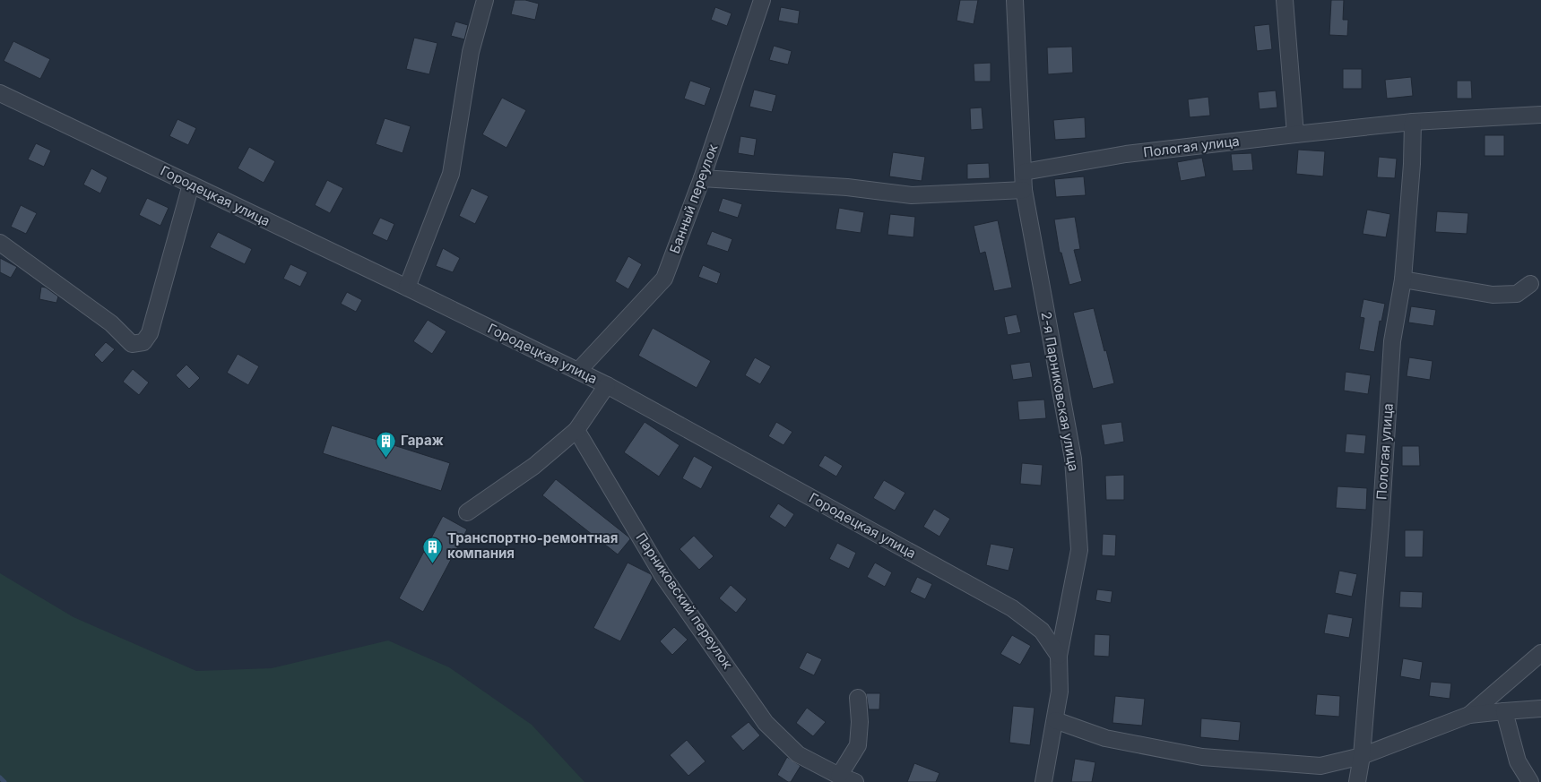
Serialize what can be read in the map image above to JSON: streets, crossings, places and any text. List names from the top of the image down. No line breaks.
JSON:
{"streets":{"street":["Пологая улица","Городецкая улица","Банный переулок","2-я Парниковская улица","Парниковский переулок"]},"crossings":[["Пологая улица","2-я Парниковская улица"],["Городецкая улица","Банный переулок"],["Городецкая улица","2-я Парниковская улица"]],"places":{"building":["Гараж","Транспортно-ремонтная компания"]}}
